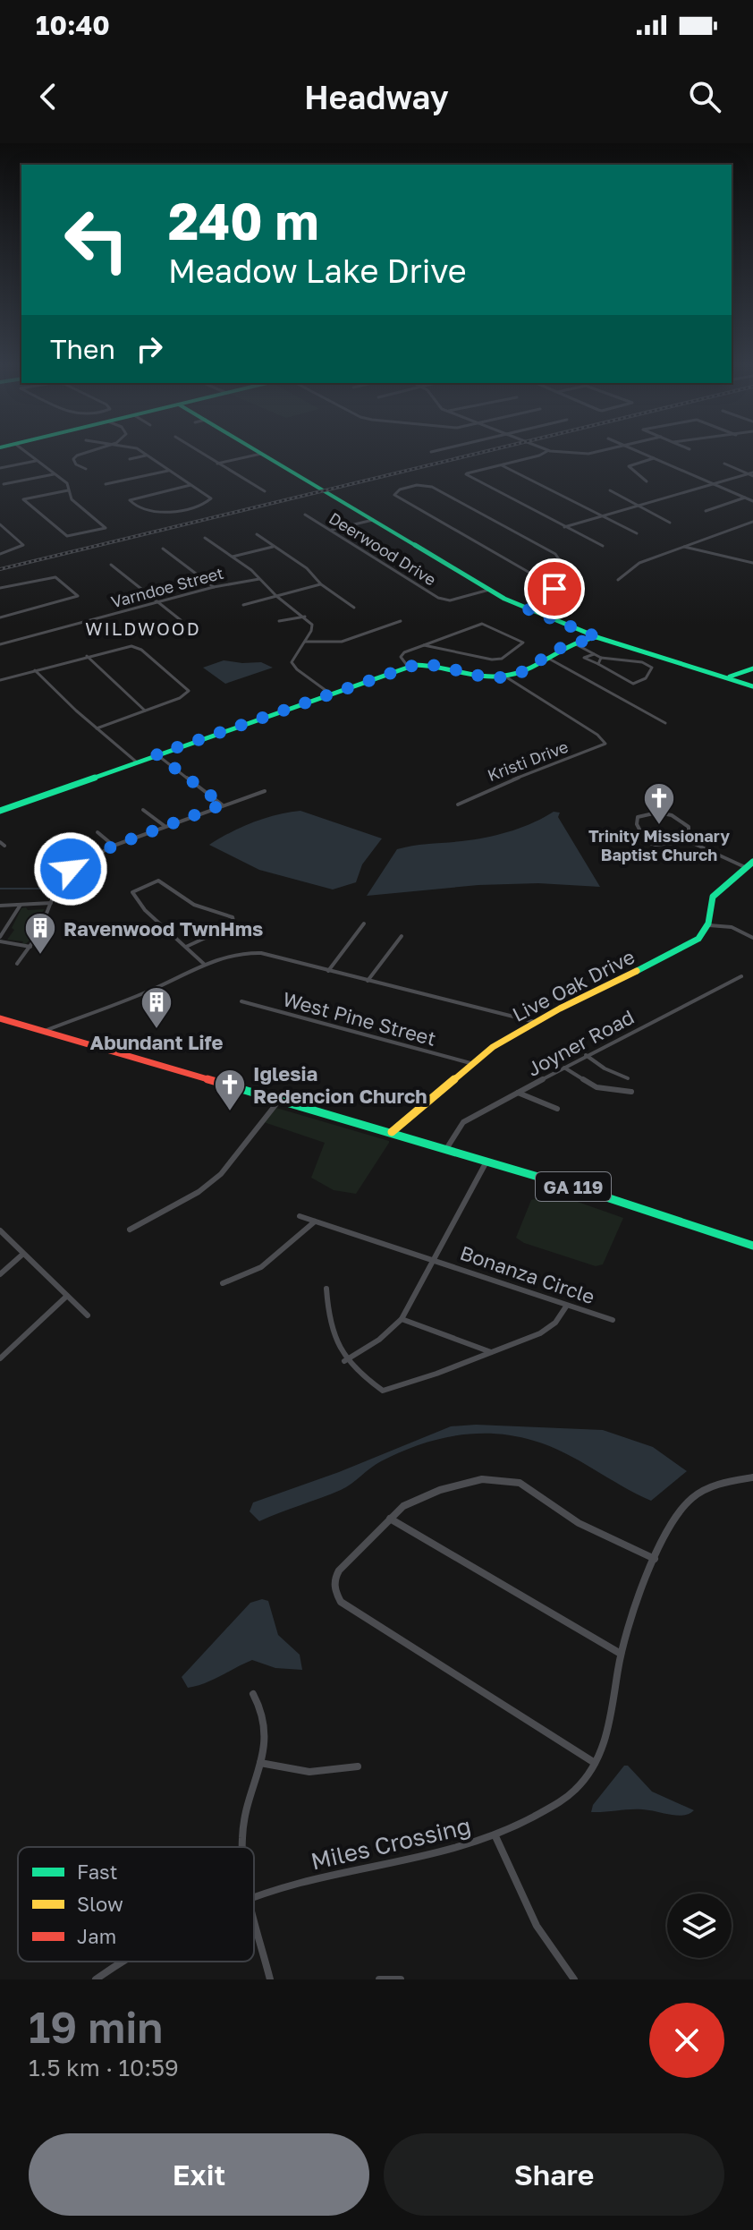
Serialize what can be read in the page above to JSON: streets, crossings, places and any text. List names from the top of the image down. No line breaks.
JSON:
{"streets":{"main road":["Live Oak Drive","GA 119"],"street":["Deerwood Drive","Varndoe Street","Kristi Drive","West Pine Street","Joyner Road","Bonanza Circle","Miles Crossing"]},"crossings":[["Live Oak Drive","West Pine Street"],["Live Oak Drive","GA 119"],["Joyner Road","GA 119"]],"districts":["WILDWOOD"],"places":{"church":["Trinity Missionary Baptist Church","Iglesia Redencion Church"],"building":["Ravenwood TwnHms","Abundant Life"]},"legend":["Fast","Slow","Jam"],"page":{"status":"10:40","header":"Headway","turn":["240 m","Meadow Lake Drive"],"then":"Then","heading":["19 min","1.5 km · 10:59"],"buttons":["Exit","Share"]}}
